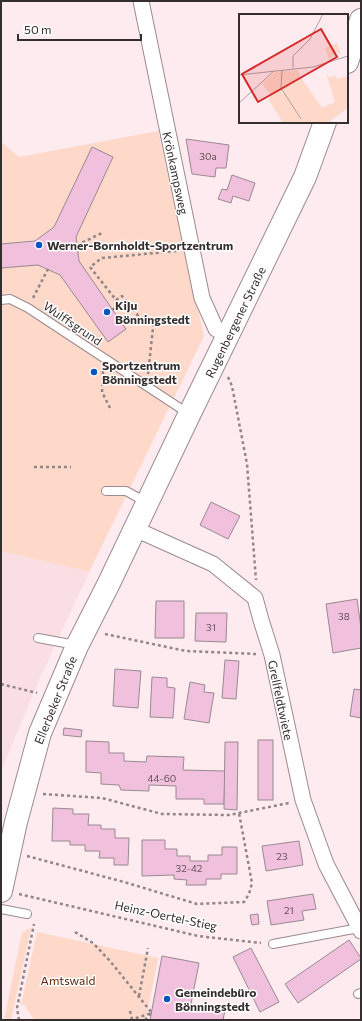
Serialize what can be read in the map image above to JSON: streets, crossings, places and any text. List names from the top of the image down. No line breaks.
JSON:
{"streets":{"main road":["Rugenbergener Straße","Ellerbeker Straße"],"street":["Krönkampsweg","Grellfeldtwiete"],"lane":["Wulffsgrund"],"path":["Heinz-Oertel-Stieg"]},"crossings":[["Krönkampsweg","Rugenbergener Straße"],["Rugenbergener Straße","Wulffsgrund"],["Rugenbergener Straße","Ellerbeker Straße"],["Rugenbergener Straße","Grellfeldtwiete"],["Ellerbeker Straße","Grellfeldtwiete"],["Ellerbeker Straße","Heinz-Oertel-Stieg"]],"parks":["Amtswald"],"places":["Werner-Bornholdt-Sportzentrum","KiJu Bönningstedt","Sportzentrum Bönningstedt","Gemeindebüro Bönningstedt"],"house_numbers":["30a","38","31","44-60","23","32-42","21"],"scale_bar":"50 m"}
